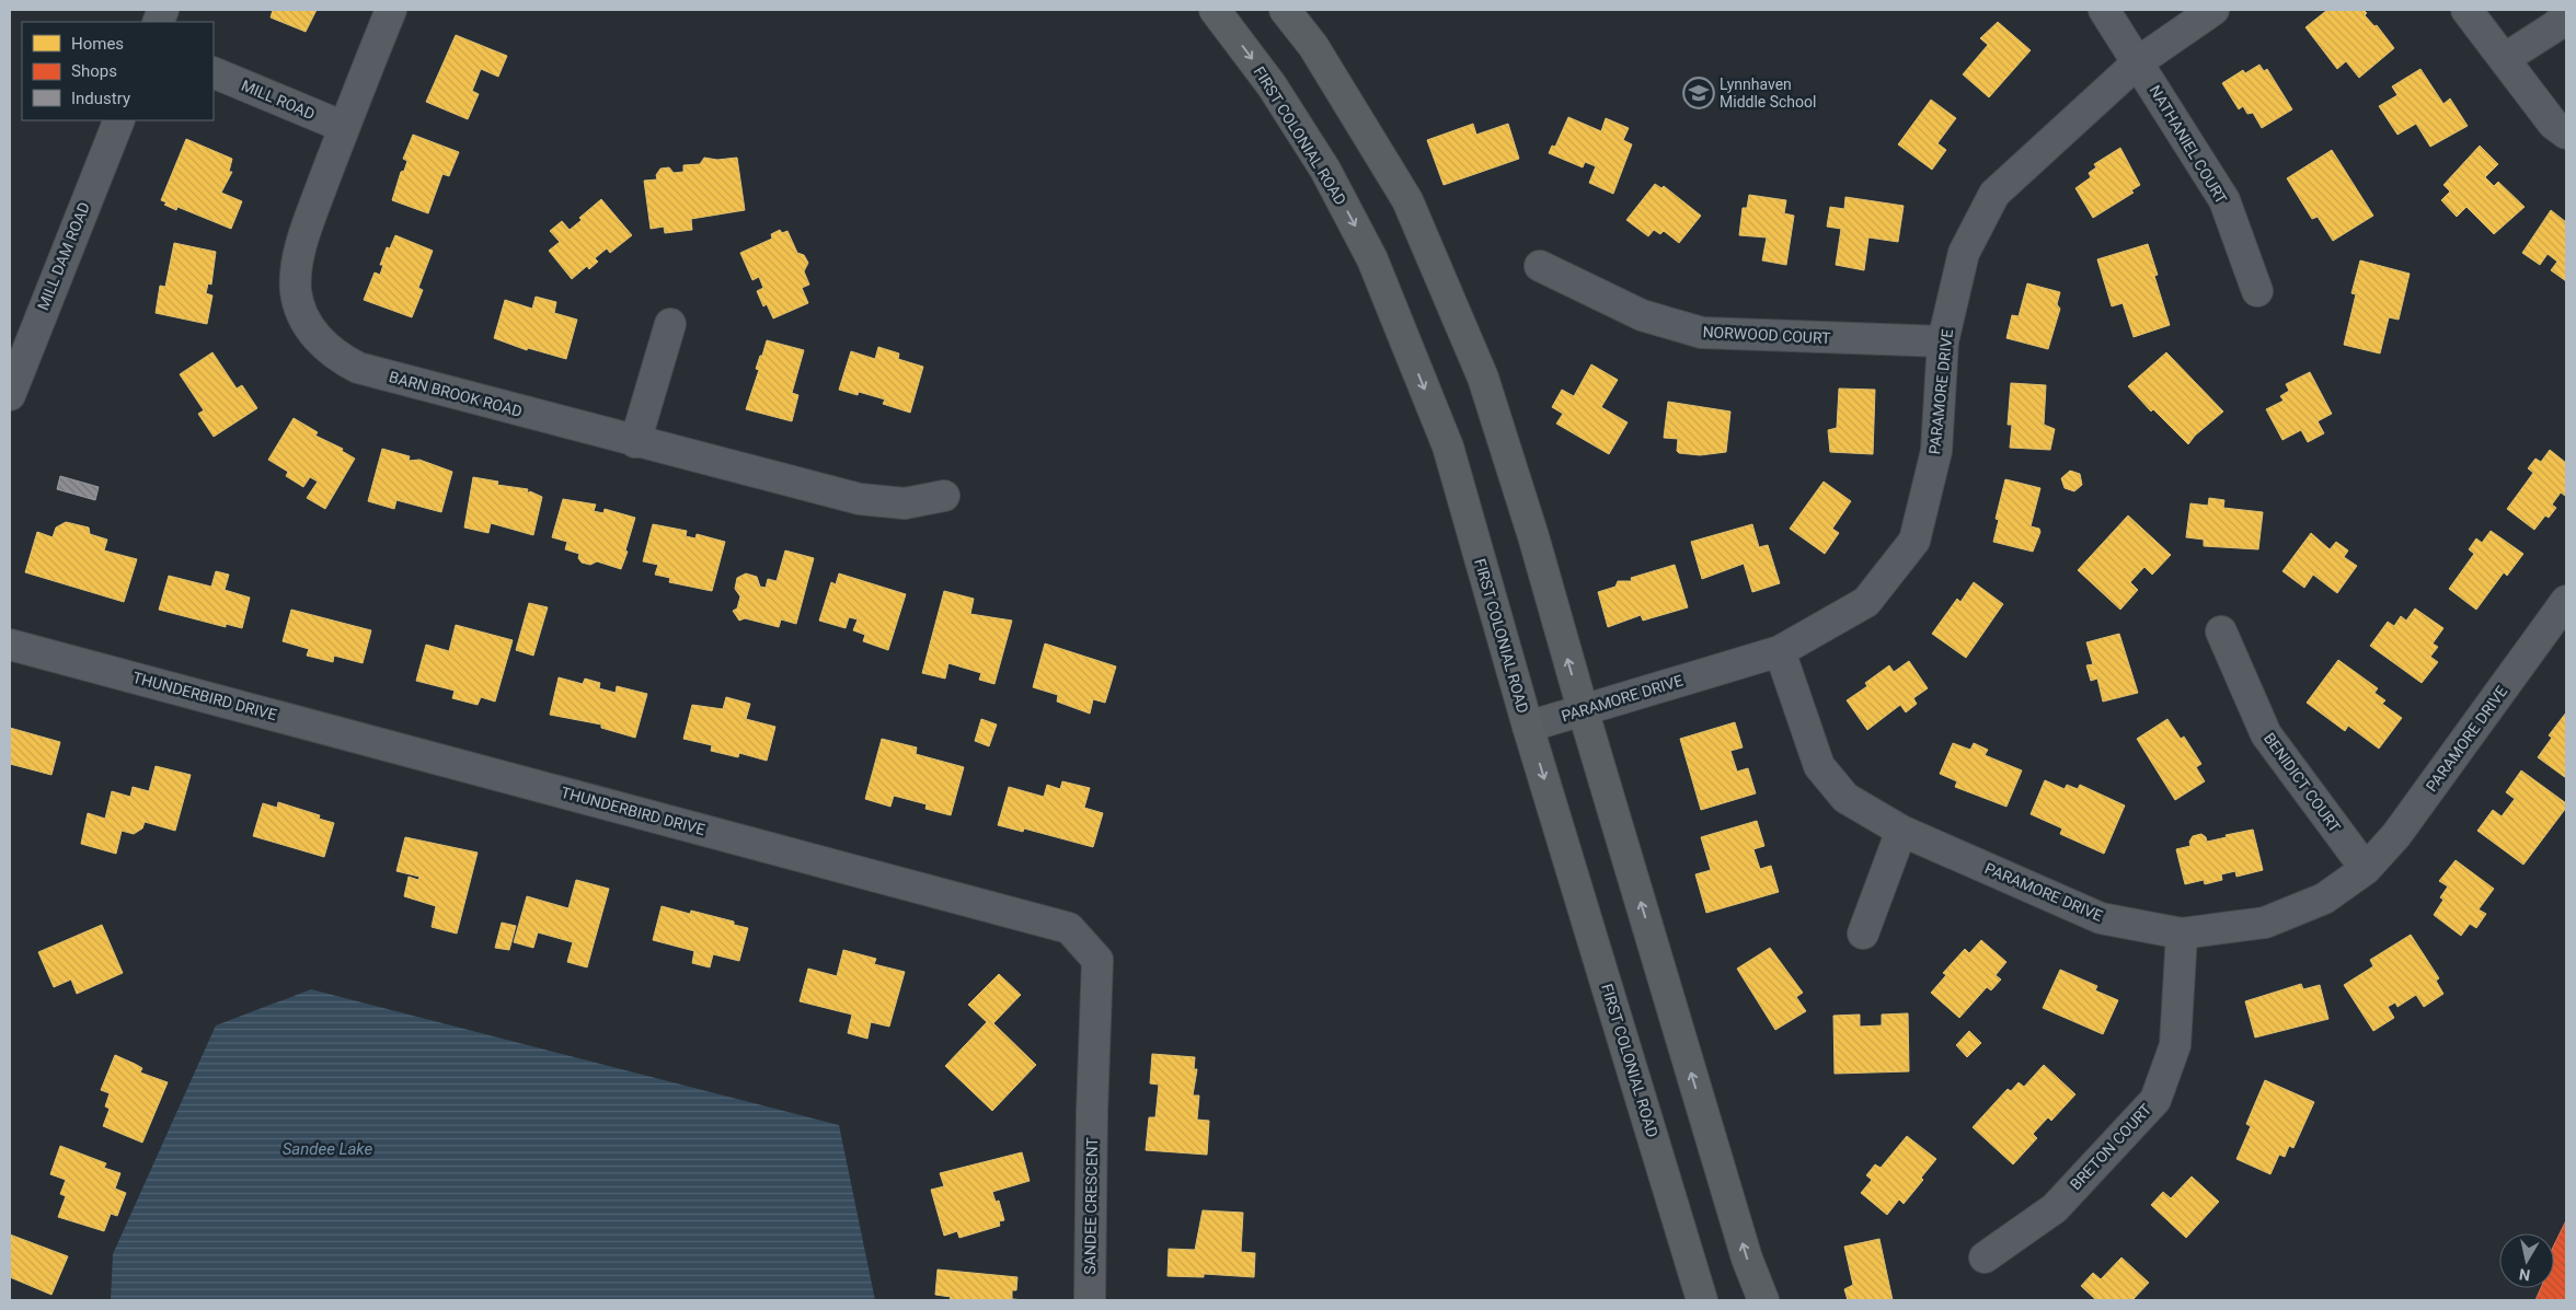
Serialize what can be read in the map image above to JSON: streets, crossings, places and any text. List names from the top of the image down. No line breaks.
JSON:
{"streets":{"main road":["FIRST COLONIAL ROAD"],"street":["MILL ROAD","NATHANIEL COURT","MILL DAM ROAD","NORWOOD COURT","PARAMORE DRIVE","BARN BROOK ROAD","THUNDERBIRD DRIVE","BENIDICT COURT","BRETON COURT","SANDEE CRESCENT"]},"crossings":[["MILL ROAD","BARN BROOK ROAD"],["FIRST COLONIAL ROAD","PARAMORE DRIVE"],["NATHANIEL COURT","PARAMORE DRIVE"],["NORWOOD COURT","PARAMORE DRIVE"],["PARAMORE DRIVE","BENIDICT COURT"],["PARAMORE DRIVE","BRETON COURT"],["THUNDERBIRD DRIVE","SANDEE CRESCENT"]],"water":["Sandee Lake"],"places":{"school or university":["Lynnhaven Middle School"]},"legend":["Homes","Shops","Industry"],"north":"bottom"}
